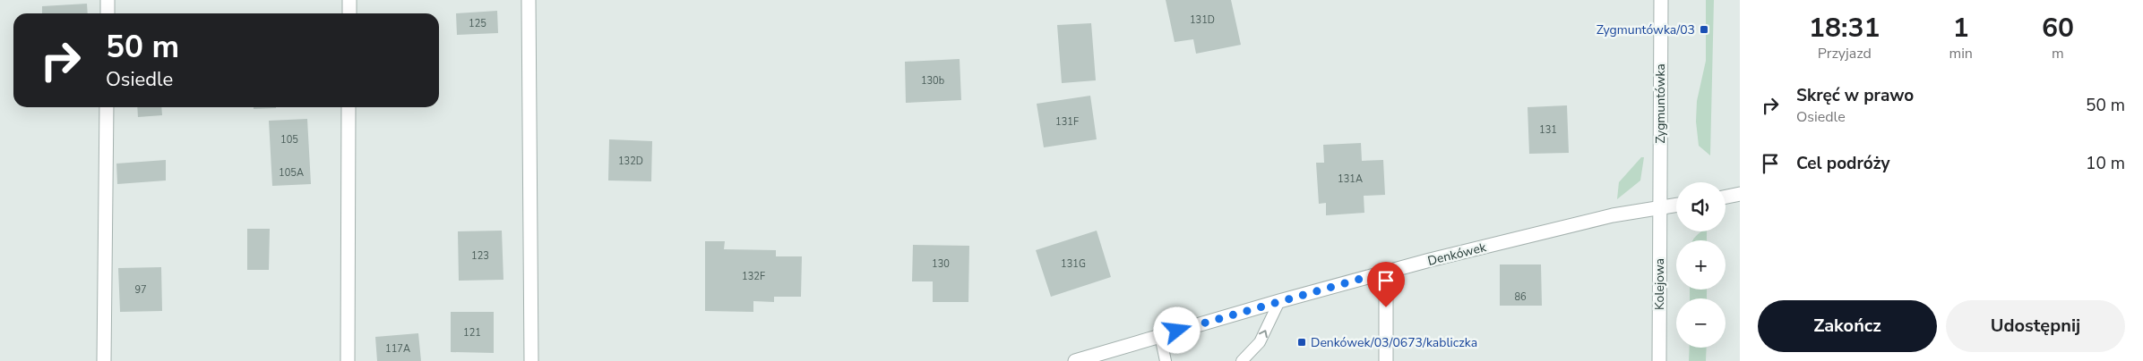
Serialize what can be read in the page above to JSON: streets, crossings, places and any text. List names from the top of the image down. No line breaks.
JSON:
{"streets":{"street":["Zygmuntówka","Denkówek","Kolejowa"]},"crossings":[["Zygmuntówka","Denkówek"],["Zygmuntówka","Kolejowa"],["Denkówek","Kolejowa"]],"places":{"transit":["Zygmuntówka/03","Denkówek/03/0673/kabliczka"]},"house_numbers":["131D","125","130b","131F","131","105","132D","105A","131A","123","130","131G","132F","97","86","121","117A"],"page":{"eta":["18:31","Przyjazd","1","min","60","m"],"turn":["50 m","Osiedle"],"list":[{"name":"Skręć w prawo","note":"Osiedle","value":"50 m"},{"name":"Cel podróży","value":"10 m"}],"map_buttons":["+","−"],"buttons":["Zakończ","Udostępnij"]}}
